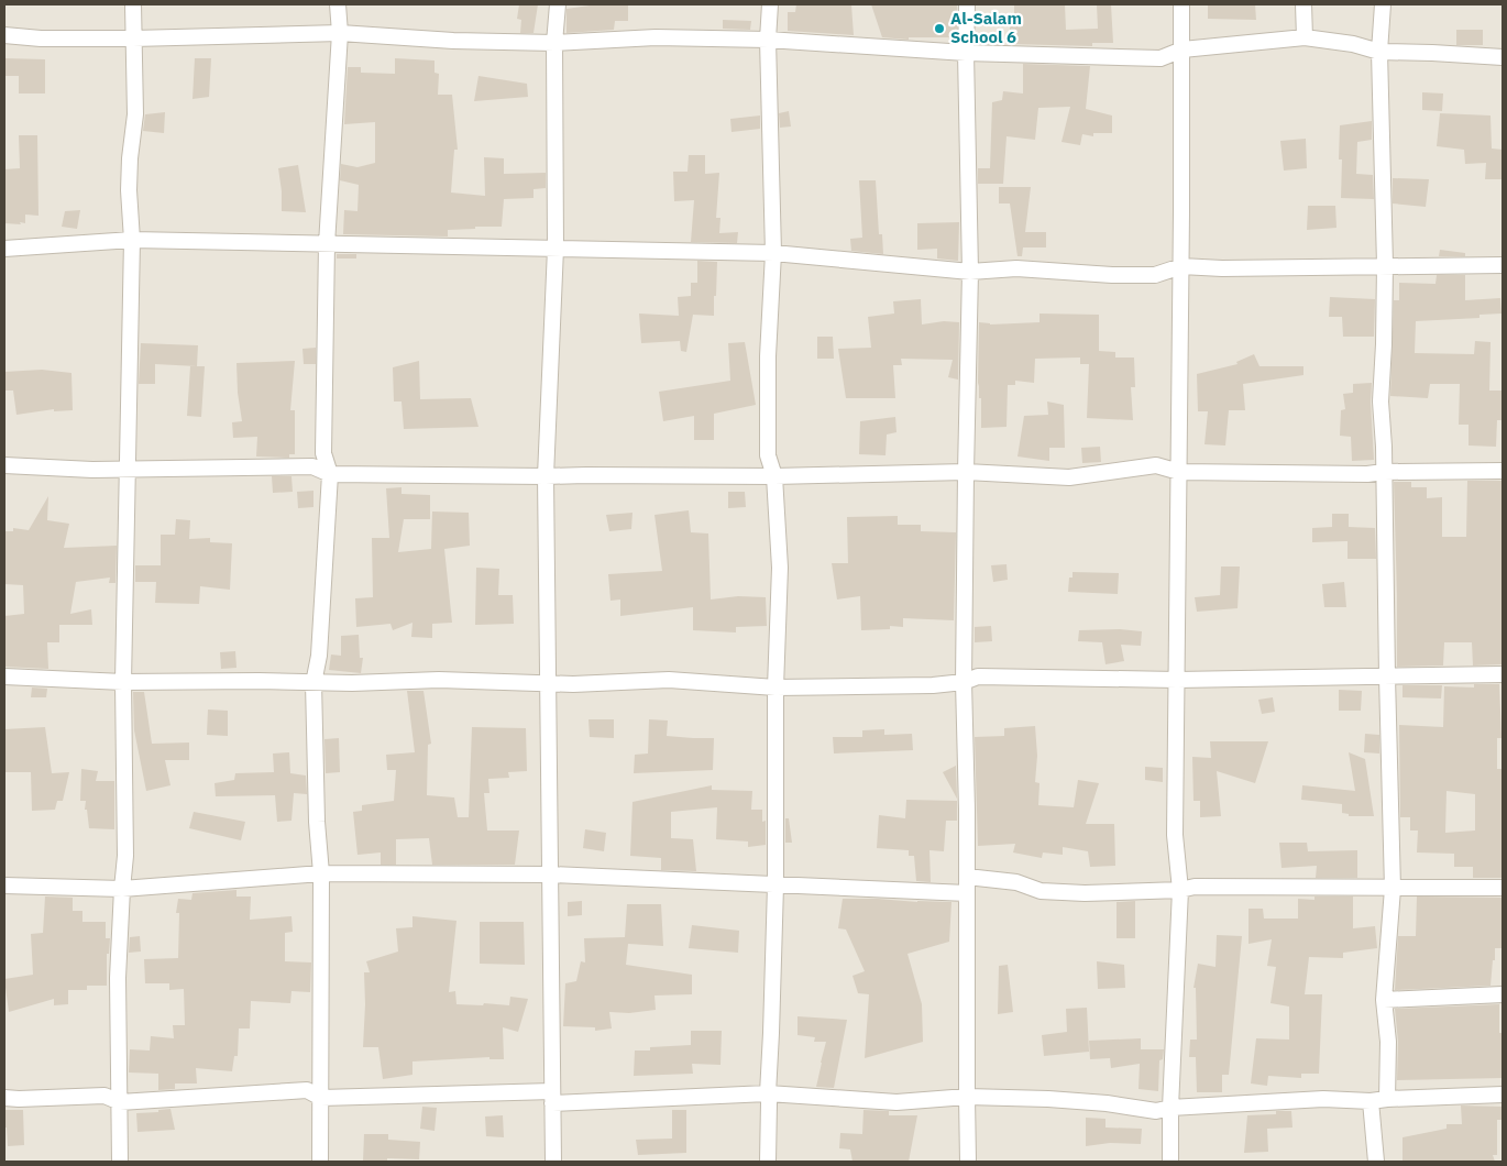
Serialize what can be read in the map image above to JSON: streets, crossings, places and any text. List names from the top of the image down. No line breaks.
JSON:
{"places":["Al-Salam School 6"]}
